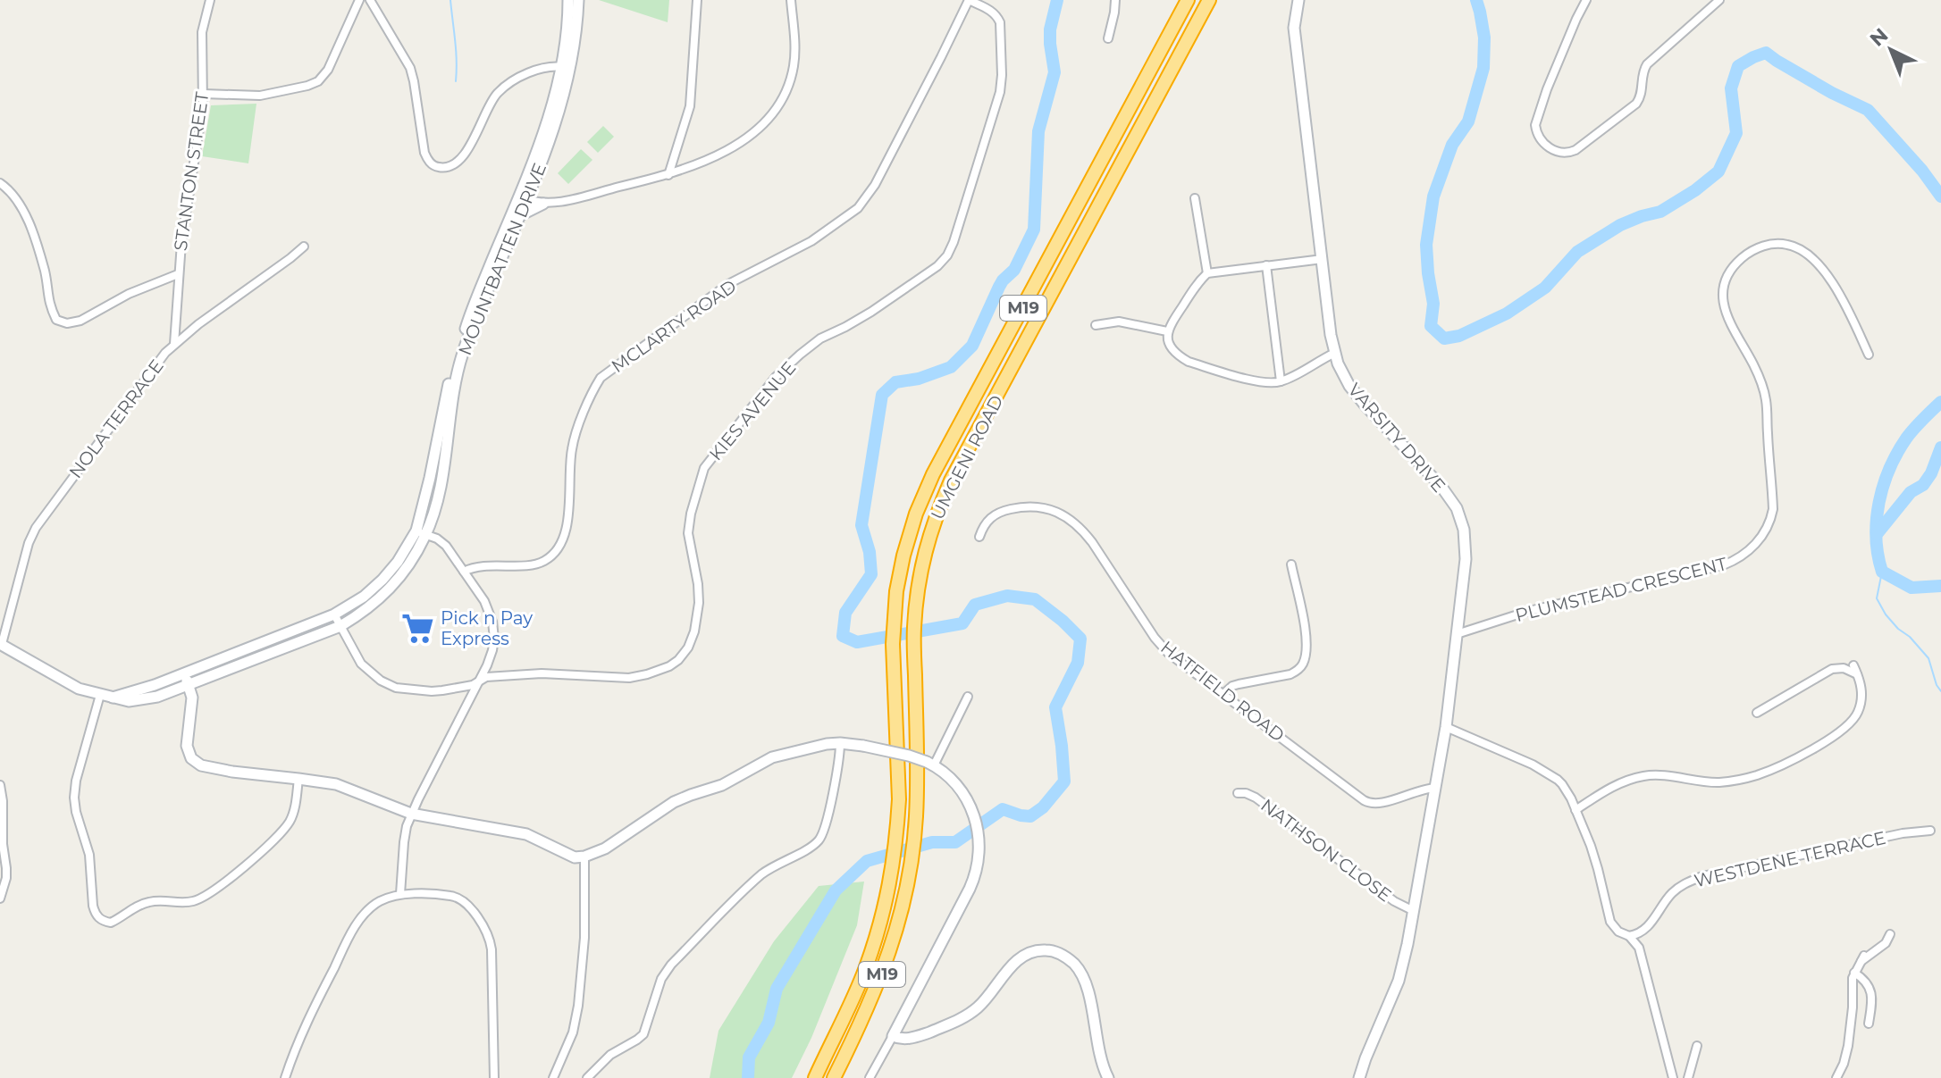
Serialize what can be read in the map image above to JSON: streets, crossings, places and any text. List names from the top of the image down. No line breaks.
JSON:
{"streets":{"highway":["M19","UMGENI ROAD"],"street":["STANTON STREET","MOUNTBATTEN DRIVE","MCLARTY ROAD","KIES AVENUE","NOLA TERRACE","VARSITY DRIVE","PLUMSTEAD CRESCENT","HATFIELD ROAD","NATHSON CLOSE","WESTDENE TERRACE"]},"crossings":[["STANTON STREET","NOLA TERRACE"],["MOUNTBATTEN DRIVE","KIES AVENUE"],["MOUNTBATTEN DRIVE","NOLA TERRACE"],["MCLARTY ROAD","KIES AVENUE"],["VARSITY DRIVE","PLUMSTEAD CRESCENT"],["VARSITY DRIVE","HATFIELD ROAD"],["VARSITY DRIVE","NATHSON CLOSE"]],"places":{"supermarket":["Pick n Pay Express"]},"north":"top left"}
